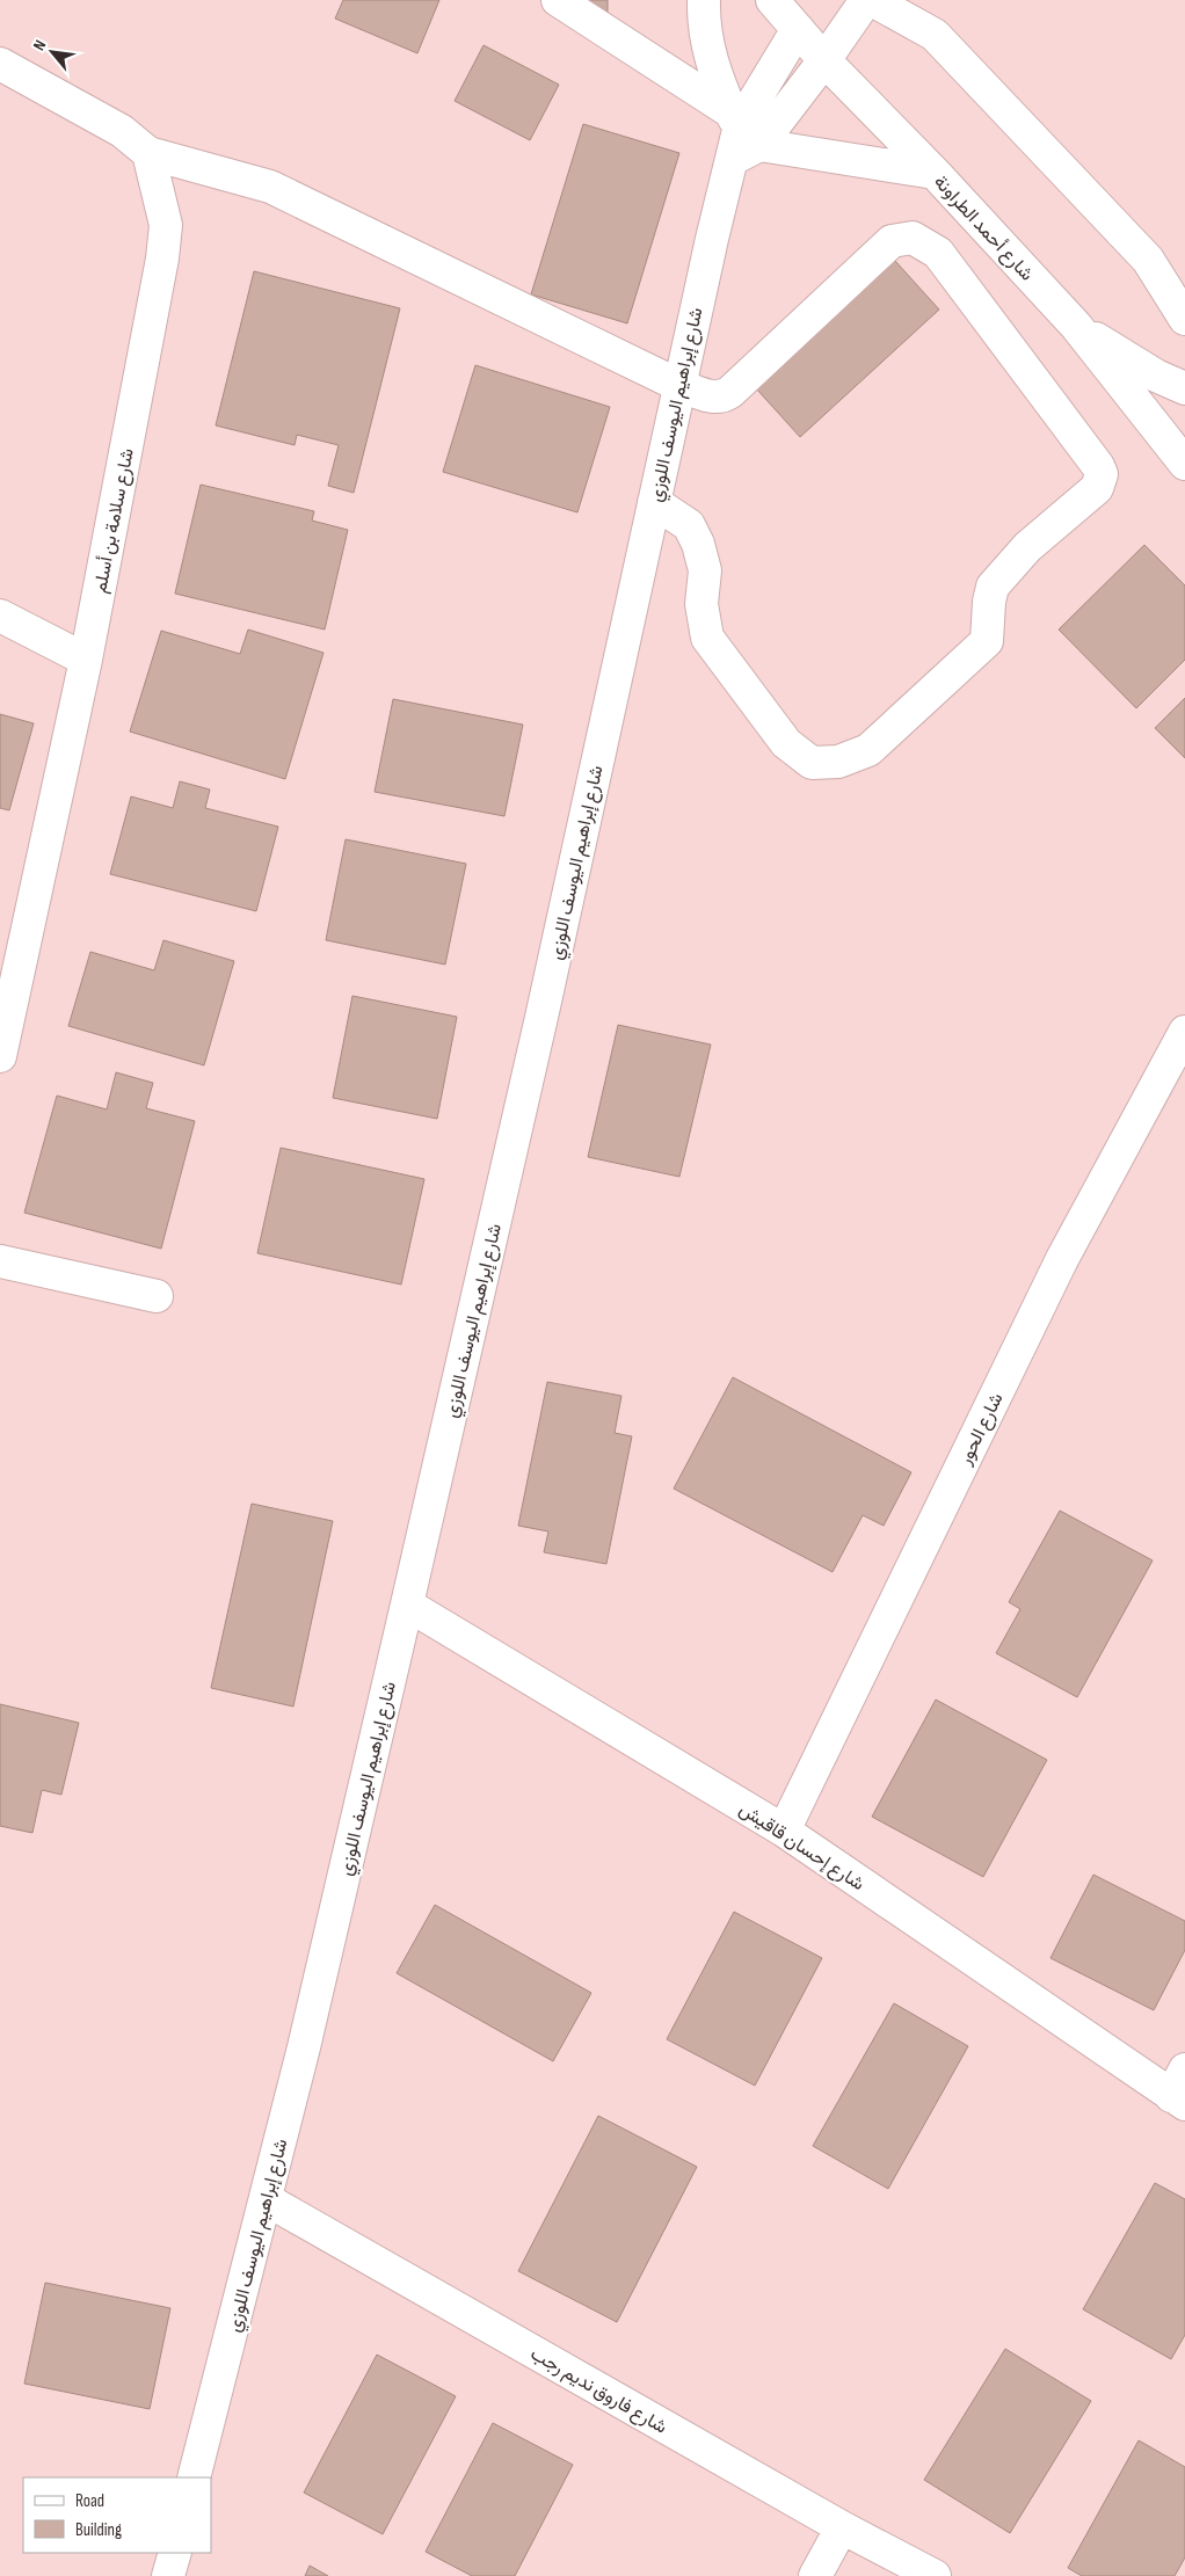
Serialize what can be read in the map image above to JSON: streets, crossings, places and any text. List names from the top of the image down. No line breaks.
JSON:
{"streets":{"street":["شارع أحمد الطراونة","شارع إبراهيم اليوسف اللوزي","شارع سلامة بن أسلم","شارع الحور","شارع إحسان قاقيش","شارع فاروق نديم رجب"]},"crossings":[["شارع أحمد الطراونة","شارع إبراهيم اليوسف اللوزي"],["شارع إبراهيم اليوسف اللوزي","شارع إحسان قاقيش"],["شارع إبراهيم اليوسف اللوزي","شارع فاروق نديم رجب"],["شارع الحور","شارع إحسان قاقيش"]],"legend":["Road","Building"],"north":"top left"}
